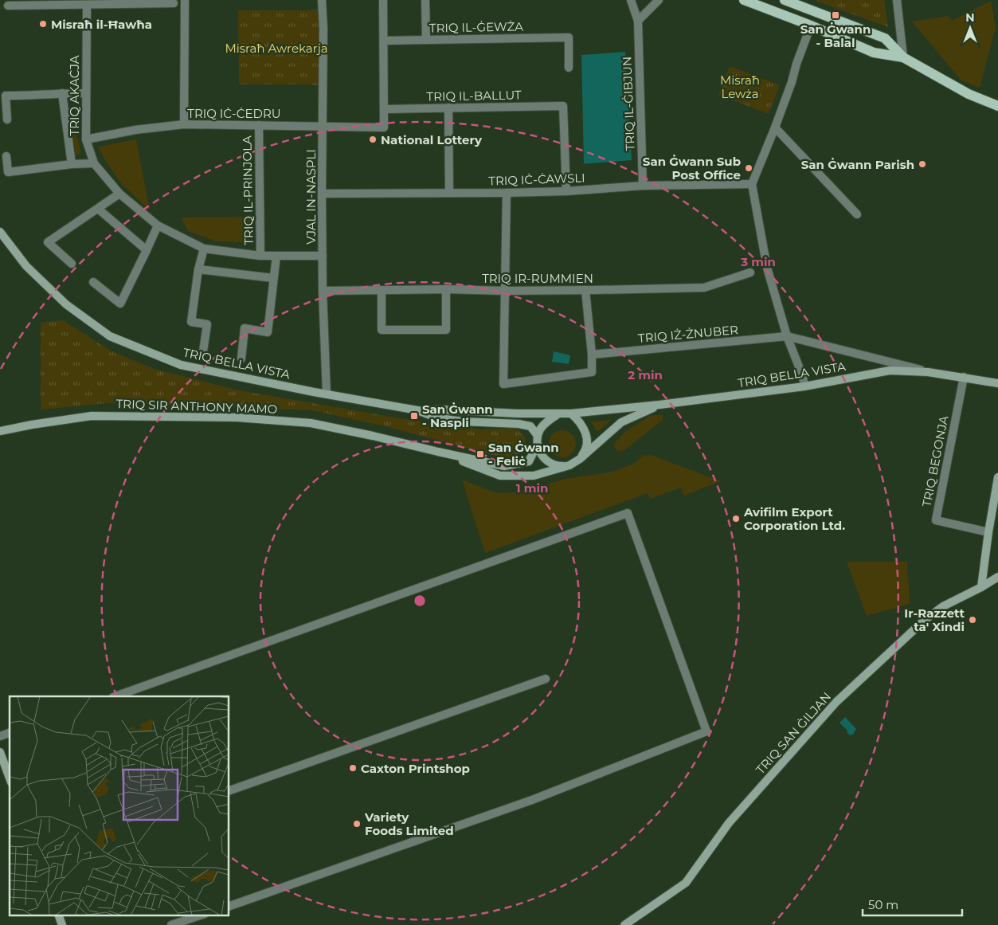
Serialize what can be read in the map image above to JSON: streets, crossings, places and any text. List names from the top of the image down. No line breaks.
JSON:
{"streets":{"main road":["TRIQ BELLA VISTA","TRIQ SIR ANTHONY MAMO","TRIQ SAN ĠILJAN"],"street":["TRIQ IL-ĠEWŻA","TRIQ AKAĊJA","TRIQ IL-BALLUT","TRIQ IL-ĠIBJUN","TRIQ IĊ-ĊEDRU","TRIQ IĊ-ĊAWSLI","TRIQ IL-PRINJOLA","VJAL IN-NASPLI","TRIQ IR-RUMMIEN","TRIQ IŻ-ŻNUBER","TRIQ BEGONJA"]},"crossings":[["TRIQ AKAĊJA","TRIQ IĊ-ĊEDRU"],["TRIQ AKAĊJA","TRIQ IL-PRINJOLA"],["TRIQ AKAĊJA","VJAL IN-NASPLI"],["TRIQ IL-BALLUT","TRIQ IĊ-ĊEDRU"],["TRIQ IL-BALLUT","TRIQ IĊ-ĊAWSLI"],["TRIQ IL-ĠIBJUN","TRIQ IĊ-ĊAWSLI"],["TRIQ IĊ-ĊEDRU","TRIQ IL-PRINJOLA"],["TRIQ IĊ-ĊEDRU","VJAL IN-NASPLI"],["TRIQ IĊ-ĊAWSLI","VJAL IN-NASPLI"],["VJAL IN-NASPLI","TRIQ IR-RUMMIEN"],["VJAL IN-NASPLI","TRIQ BELLA VISTA"],["TRIQ IŻ-ŻNUBER","TRIQ BELLA VISTA"],["TRIQ BELLA VISTA","TRIQ SIR ANTHONY MAMO"],["TRIQ BELLA VISTA","TRIQ BEGONJA"]],"parks":["Misraħ Awrekarja","Misraħ Lewża"],"places":{"transit":["San Ġwann - Balal","San Ġwann - Naspli","San Ġwann - Feliċ"],"other":["Misraħ il-Ħawħa","National Lottery","San Ġwann Parish","San Ġwann Sub Post Office","Avifilm Export Corporation Ltd.","Ir-Razzett ta' Xindi","Caxton Printshop","Variety Foods Limited"]},"scale_bar":"50 m","north":"top","rings":["3 min","2 min","1 min"]}
